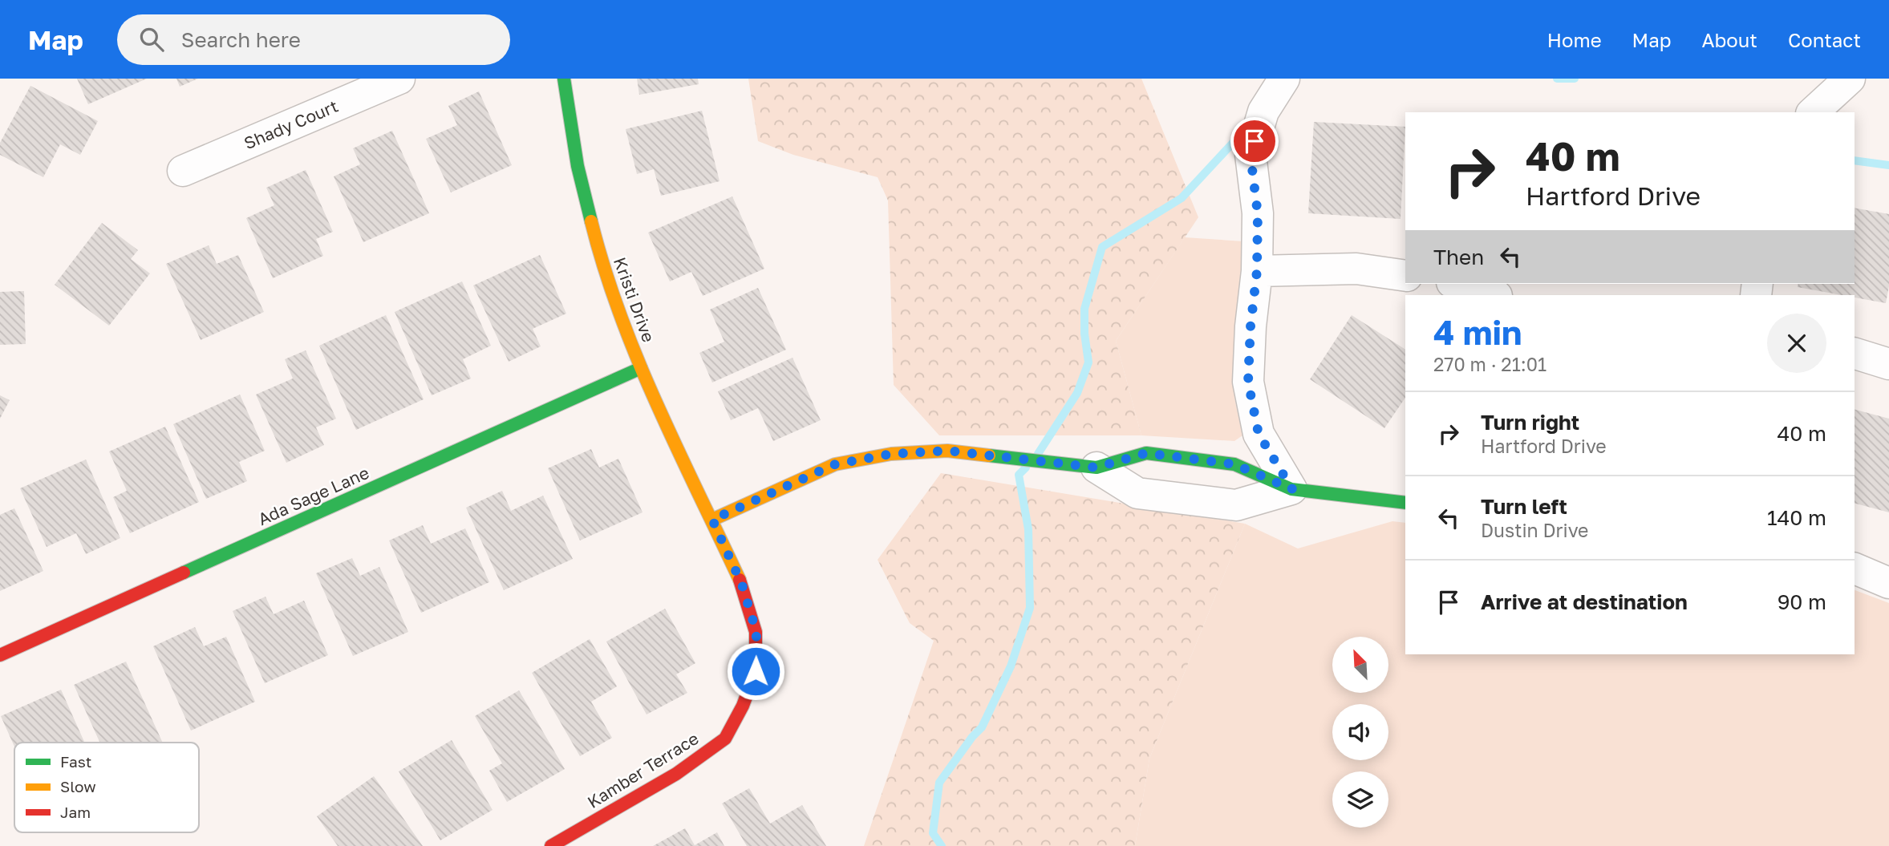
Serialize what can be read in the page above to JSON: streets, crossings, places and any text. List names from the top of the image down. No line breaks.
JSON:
{"streets":{"street":["Shady Court","Kristi Drive","Ada Sage Lane","Kamber Terrace"]},"crossings":[["Kristi Drive","Ada Sage Lane"],["Kristi Drive","Kamber Terrace"]],"legend":["Fast","Slow","Jam"],"north":"top left","page":{"header":"Map","search":"Search here","nav":["Home","Map","About","Contact"],"turn":["40 m","Hartford Drive"],"then":"Then","heading":["4 min","270 m · 21:01"],"list":[{"name":"Turn right","note":"Hartford Drive","value":"40 m"},{"name":"Turn left","note":"Dustin Drive","value":"140 m"},{"name":"Arrive at destination","value":"90 m"}]}}
